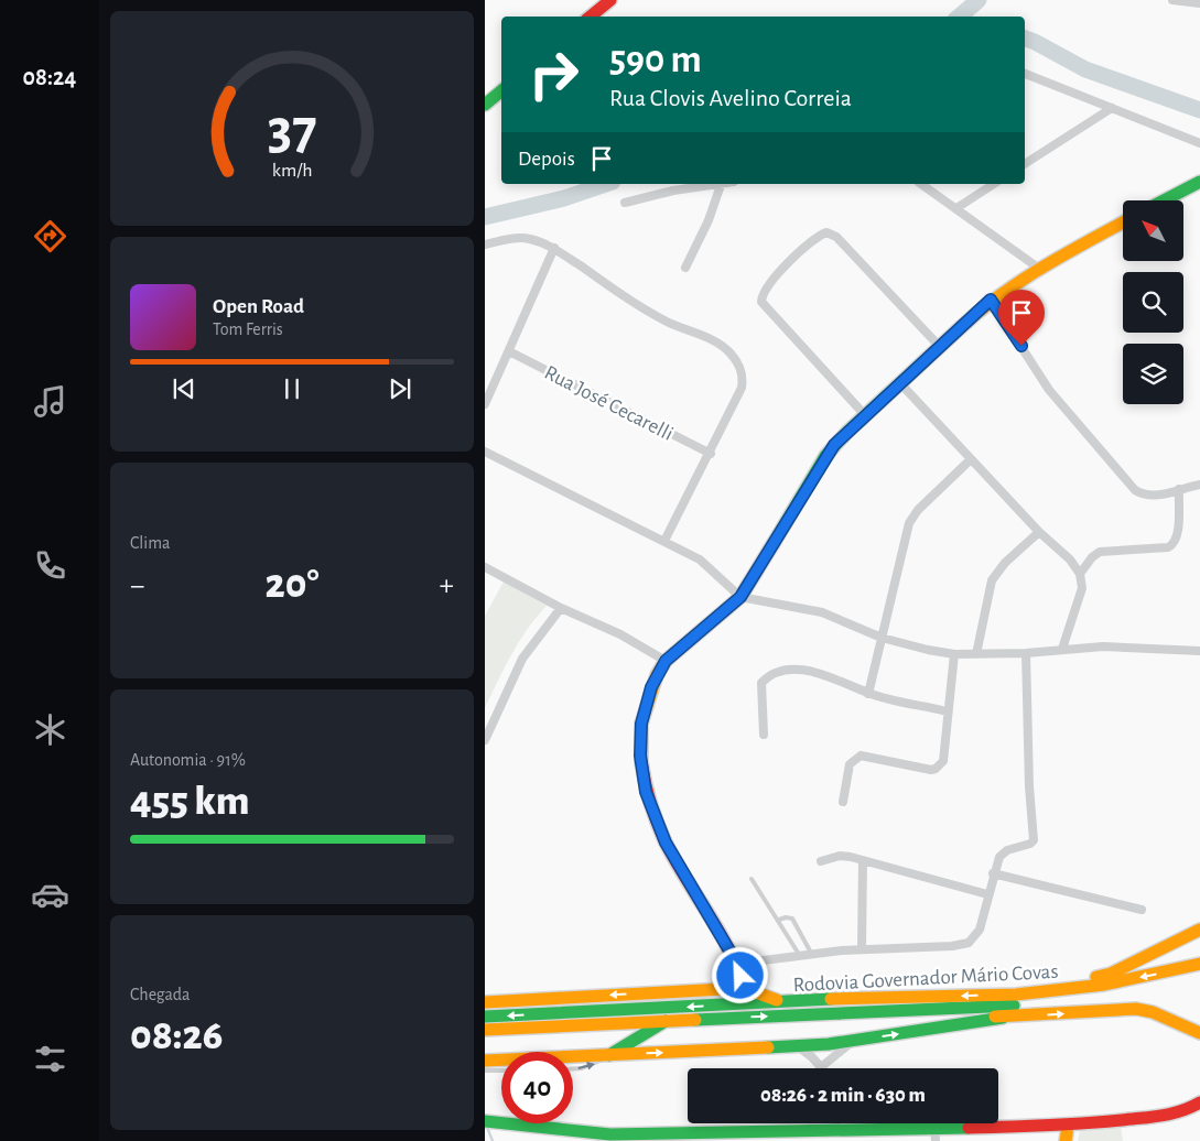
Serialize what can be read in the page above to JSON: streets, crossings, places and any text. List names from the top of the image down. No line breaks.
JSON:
{"streets":{"main road":["Rodovia Governador Mário Covas"],"street":["Rua José Cecarelli"]},"north":"top left","page":{"tabs":"08:24","turn":["590 m","Rua Clovis Avelino Correia"],"then":"Depois","song":["Open Road","Tom Ferris"],"tile":["Clima",["Autonomia · 91%","455 km"],["Chegada","08:26"]],"heat":["−","20°","+"],"limit":"40","trip":"08:26 · 2 min · 630 m","gauge":["37","km/h"]}}
